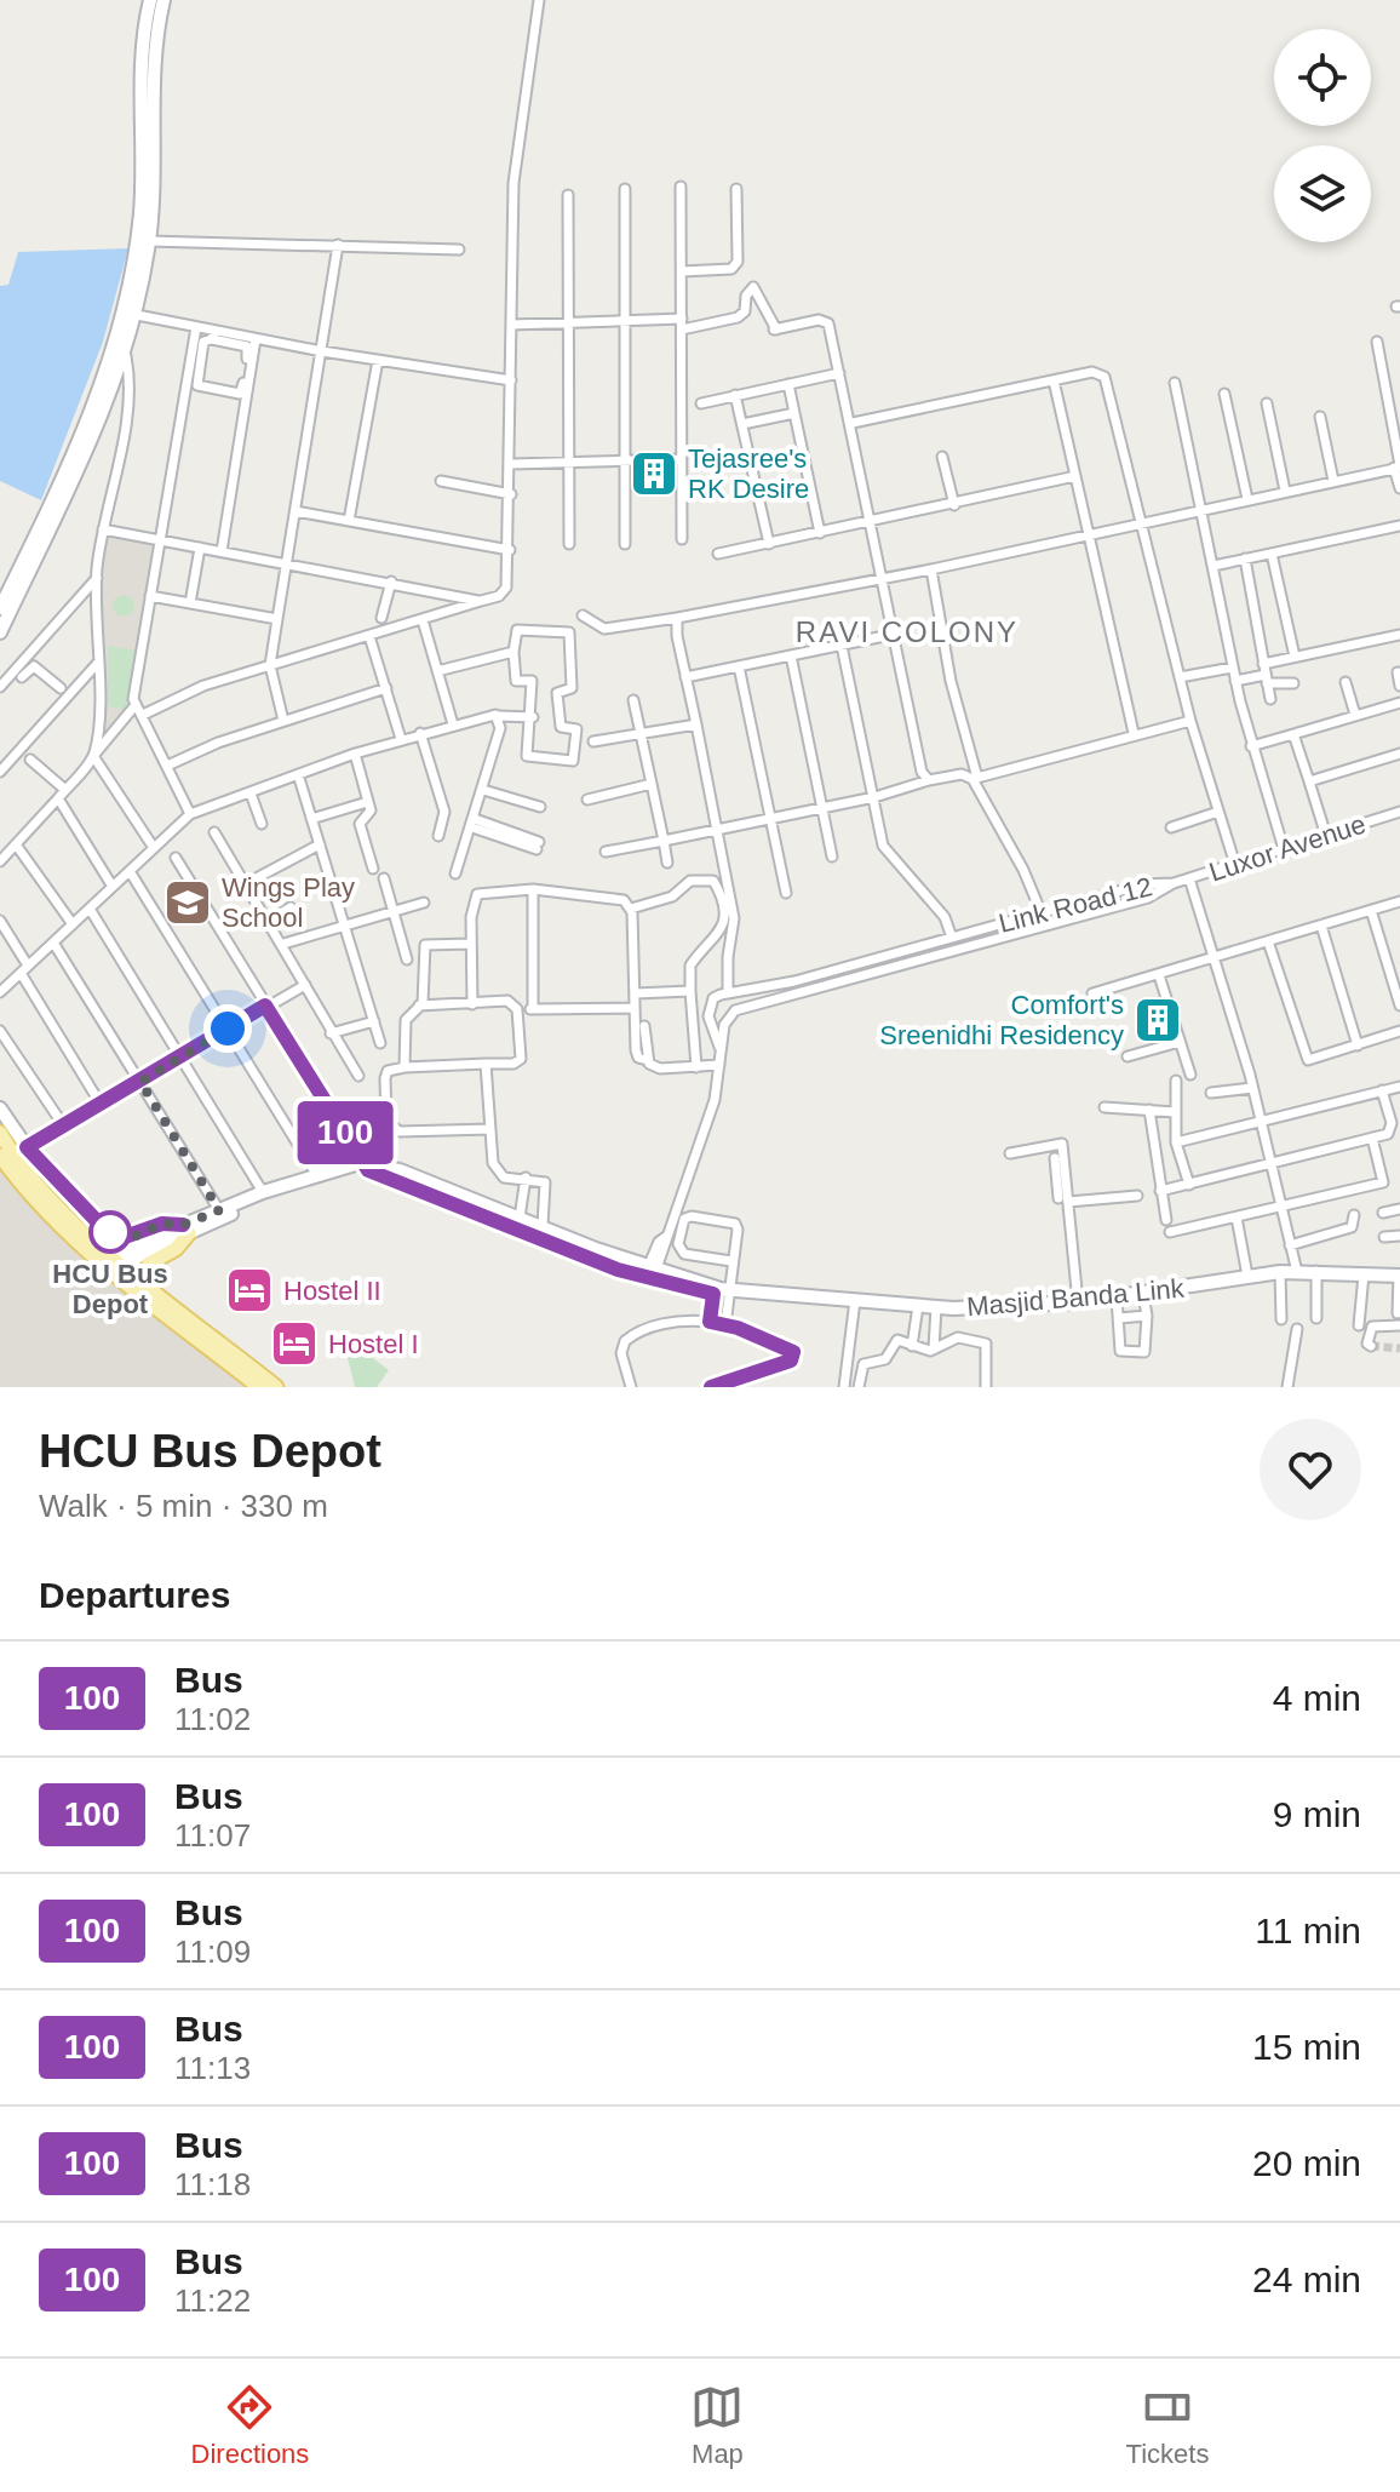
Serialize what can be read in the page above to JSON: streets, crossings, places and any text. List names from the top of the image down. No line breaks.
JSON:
{"streets":{"main road":["Masjid Banda Link"],"street":["Luxor Avenue","Link Road 12"]},"crossings":[["Luxor Avenue","Link Road 12"],["Link Road 12","Masjid Banda Link"]],"districts":["RAVI COLONY"],"places":{"building":["Tejasree's RK Desire","Comfort's Sreenidhi Residency"],"school or university":["Wings Play School"],"other":["HCU Bus Depot"],"hotel":["Hostel II","Hostel I"]},"lines":["bus line 100"],"page":{"on_map":"100","heading":[["HCU Bus Depot","Walk · 5 min · 330 m"],"Departures"],"list":[{"mark":"100","name":"Bus","note":"11:02","value":"4 min"},{"mark":"100","name":"Bus","note":"11:07","value":"9 min"},{"mark":"100","name":"Bus","note":"11:09","value":"11 min"},{"mark":"100","name":"Bus","note":"11:13","value":"15 min"},{"mark":"100","name":"Bus","note":"11:18","value":"20 min"},{"mark":"100","name":"Bus","note":"11:22","value":"24 min"}],"tabs":["Directions","Map","Tickets"]}}
